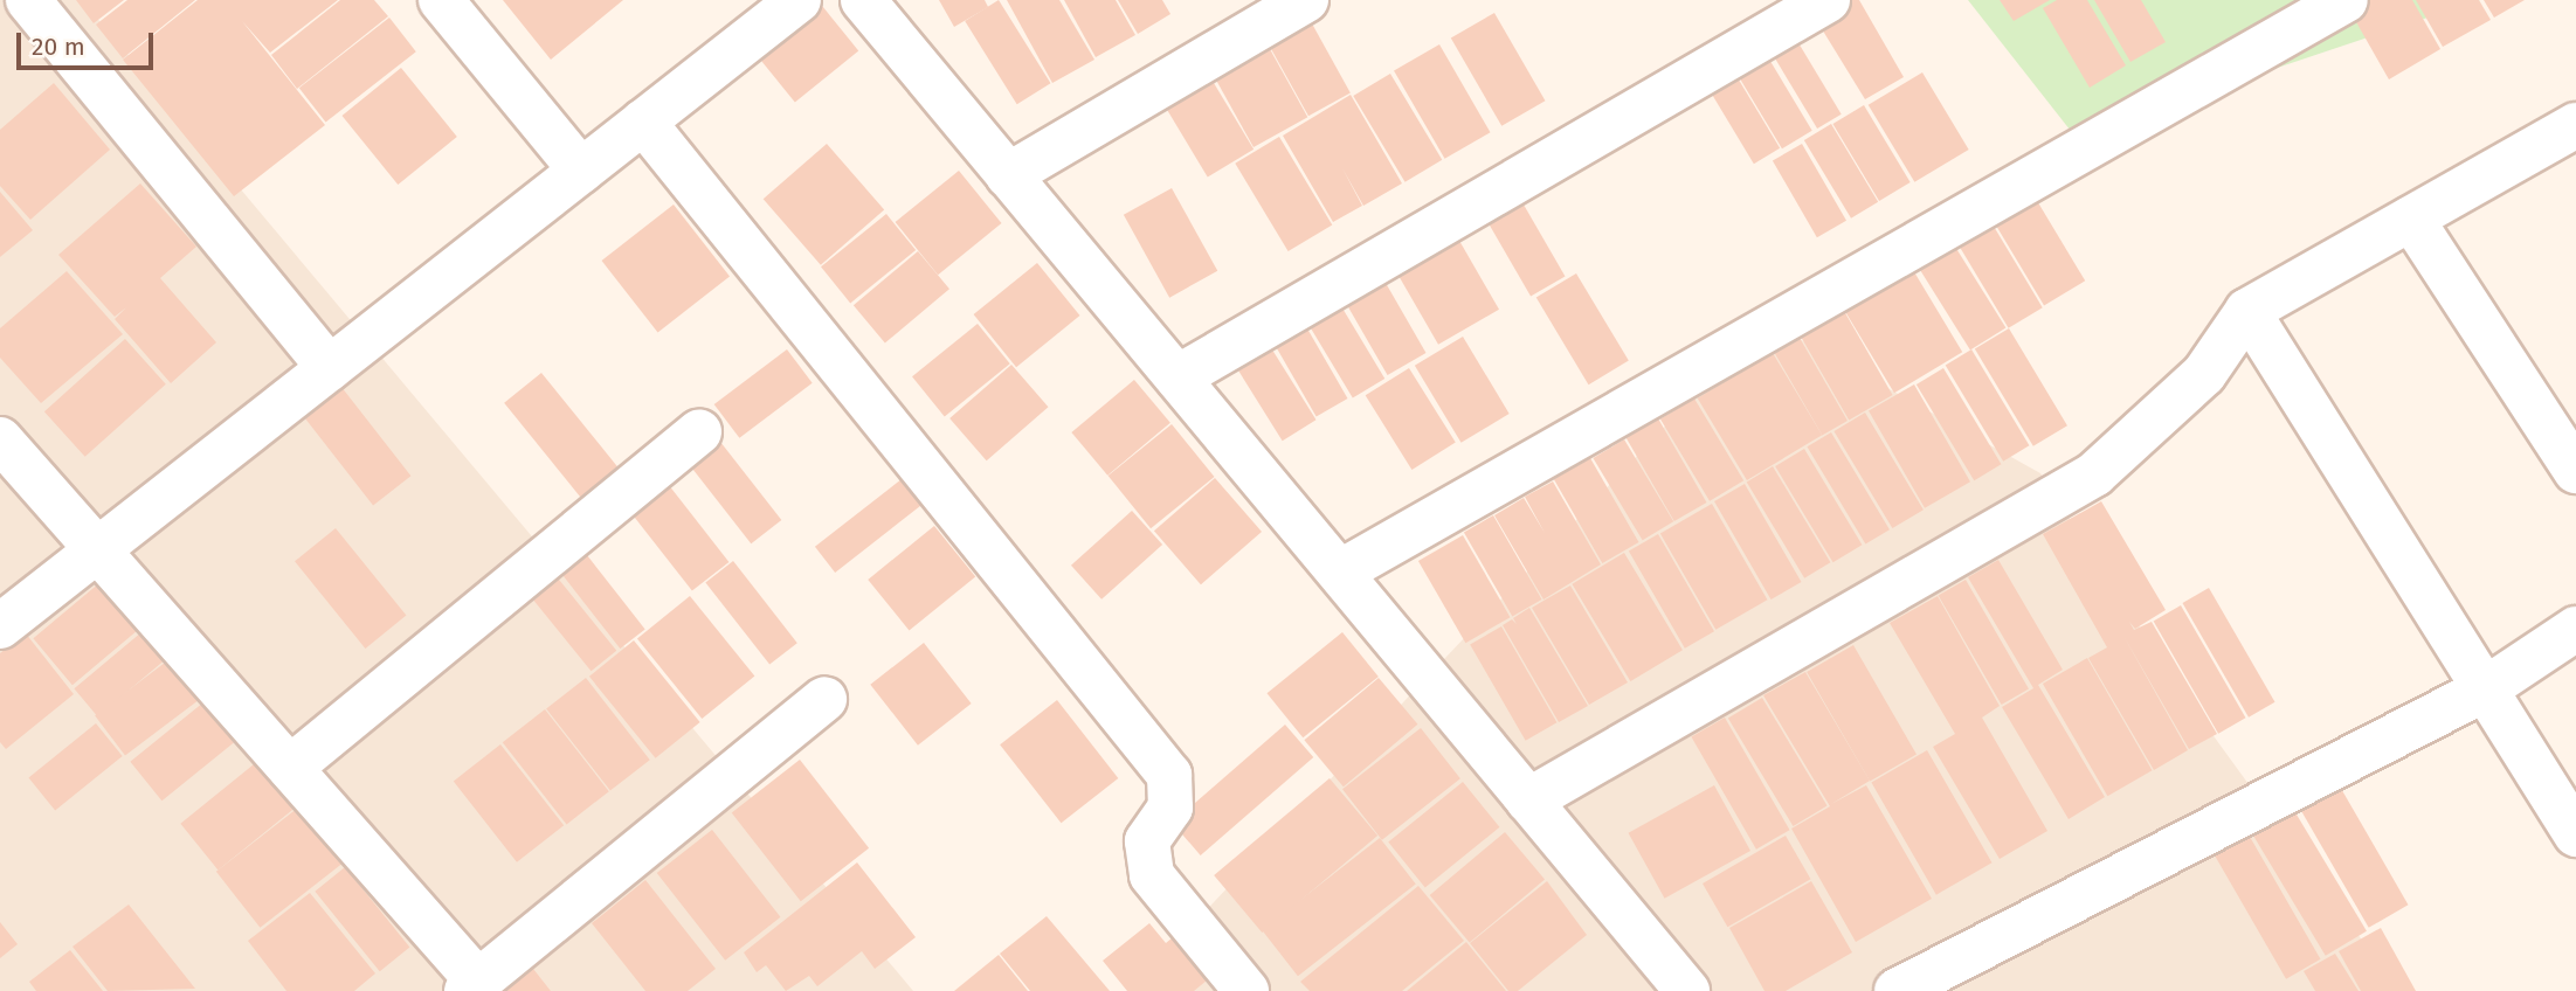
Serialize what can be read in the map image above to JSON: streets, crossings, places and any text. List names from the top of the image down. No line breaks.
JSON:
{"scale_bar":"20 m"}
